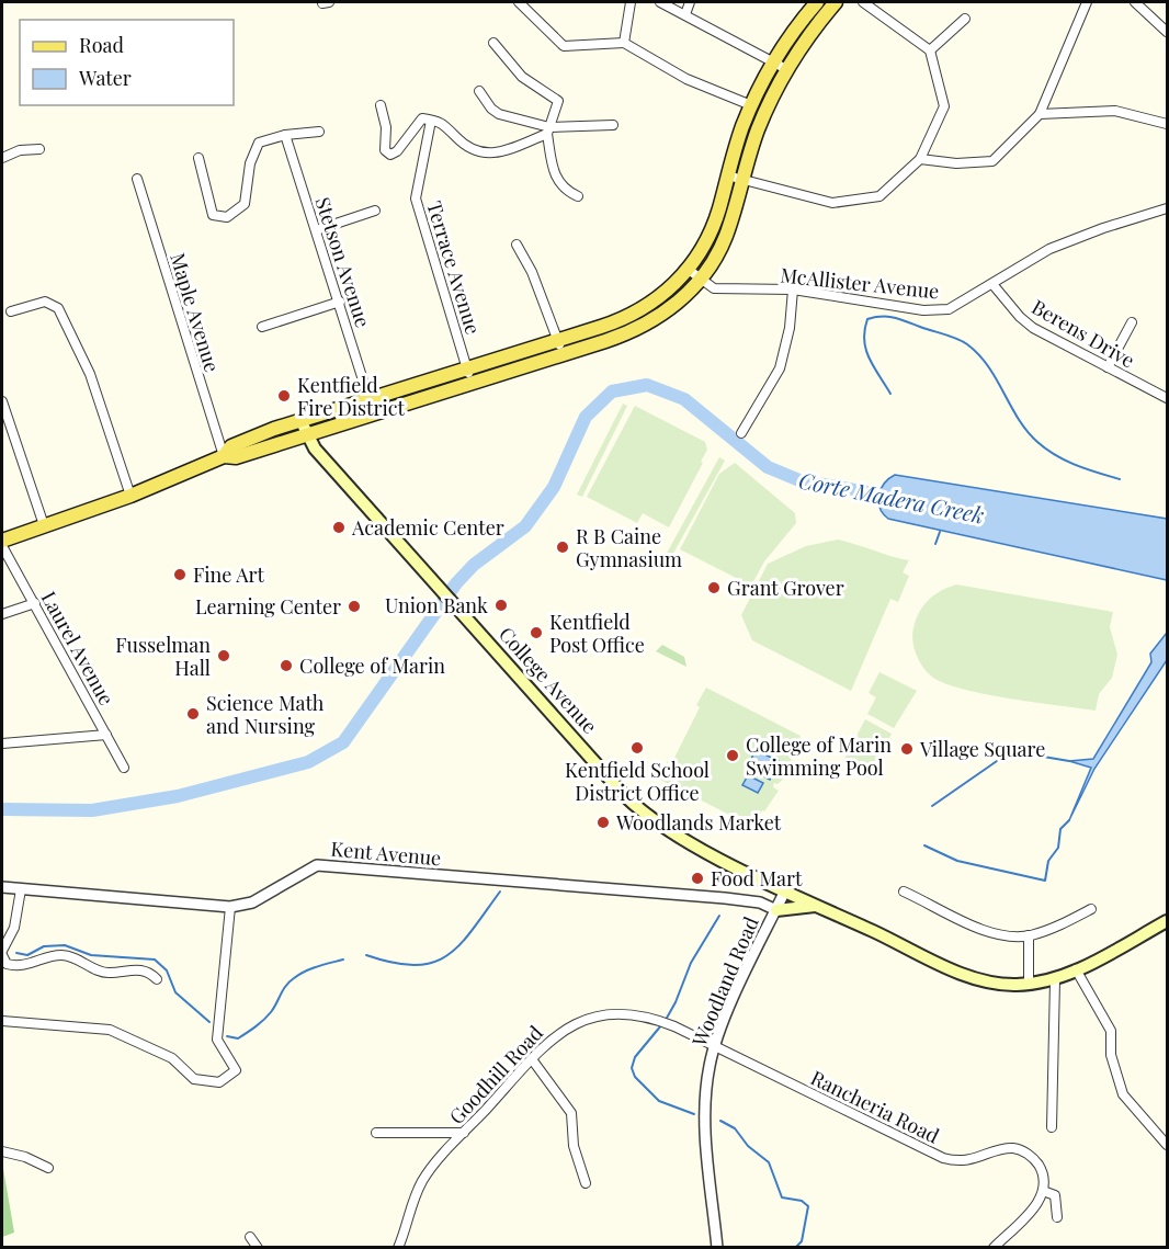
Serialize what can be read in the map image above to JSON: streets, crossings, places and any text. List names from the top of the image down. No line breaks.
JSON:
{"streets":{"main road":["College Avenue"],"street":["Stetson Avenue","Terrace Avenue","McAllister Avenue","Maple Avenue","Berens Drive","Laurel Avenue","Kent Avenue","Woodland Road","Goodhill Road","Rancheria Road"]},"crossings":[["McAllister Avenue","Berens Drive"],["College Avenue","Woodland Road"],["Kent Avenue","Woodland Road"],["Woodland Road","Goodhill Road"],["Woodland Road","Rancheria Road"],["Goodhill Road","Rancheria Road"]],"water":["Corte Madera Creek"],"places":["Kentfield Fire District","Academic Center","R B Caine Gymnasium","Fine Art","Grant Grover","Union Bank","Learning Center","Kentfield Post Office","Fusselman Hall","College of Marin","Science Math and Nursing","Kentfield School District Office","Village Square","College of Marin Swimming Pool","Woodlands Market","Food Mart"],"legend":["Road","Water"]}
